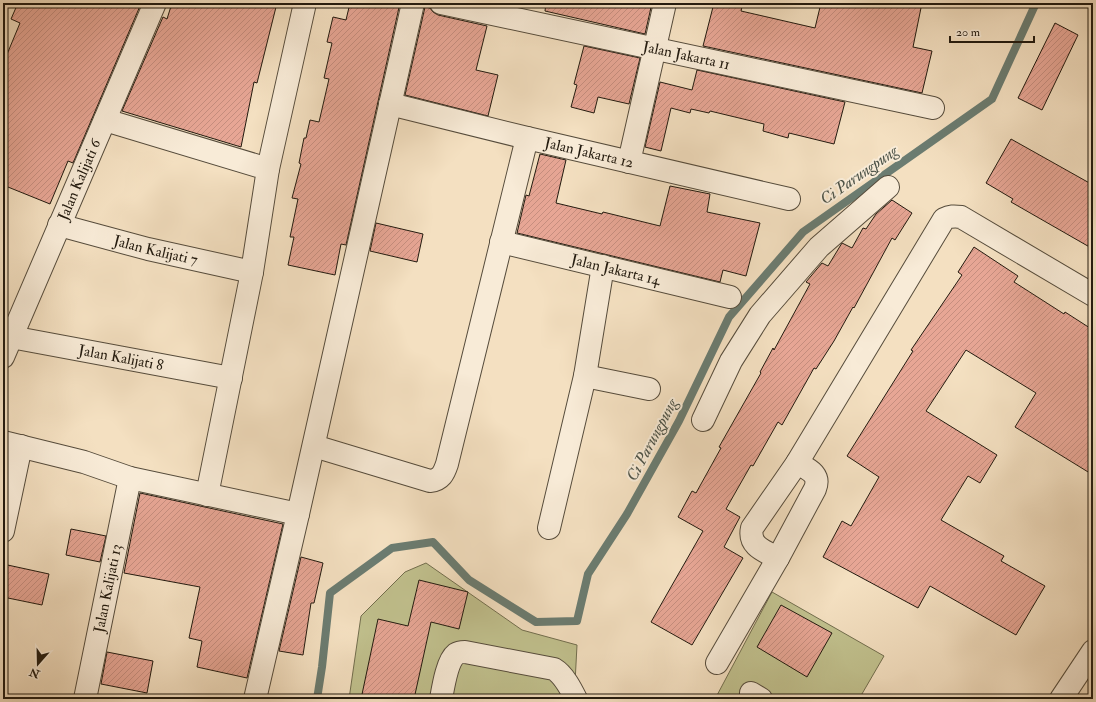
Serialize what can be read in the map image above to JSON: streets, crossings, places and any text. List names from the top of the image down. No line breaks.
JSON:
{"streets":{"street":["Jalan Jakarta 11","Jalan Jakarta 12","Jalan Kalijati 6","Jalan Kalijati 7","Jalan Jakarta 14","Jalan Kalijati 8","Jalan Kalijati 13"]},"crossings":[["Jalan Kalijati 6","Jalan Kalijati 7"],["Jalan Kalijati 6","Jalan Kalijati 8"]],"water":["Ci Parungpung"],"scale_bar":"20 m","north":"bottom"}
